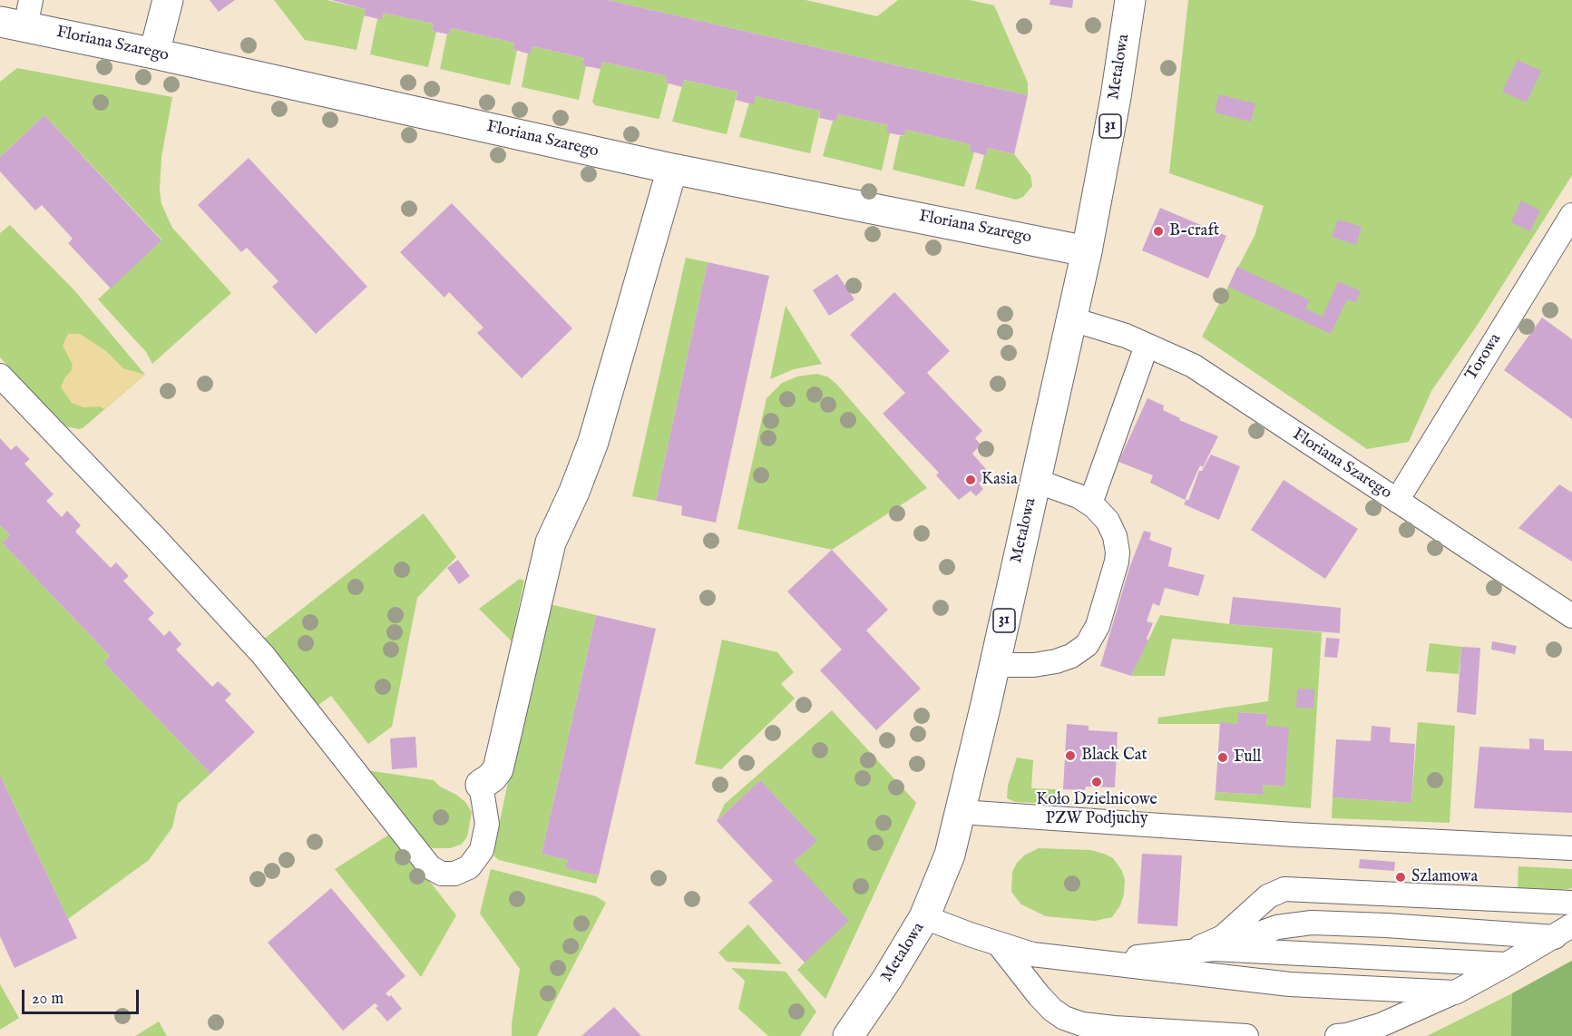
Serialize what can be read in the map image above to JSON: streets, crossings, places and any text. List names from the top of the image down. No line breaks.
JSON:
{"streets":{"street":["Floriana Szarego","Metalowa","31"],"lane":["Torowa"]},"crossings":[["Floriana Szarego","Metalowa"],["Floriana Szarego","Torowa"]],"places":["B-craft","Kasia","Black Cat","Full","Koło Dzielnicowe PZW Podjuchy","Szlamowa"],"scale_bar":"20 m"}
